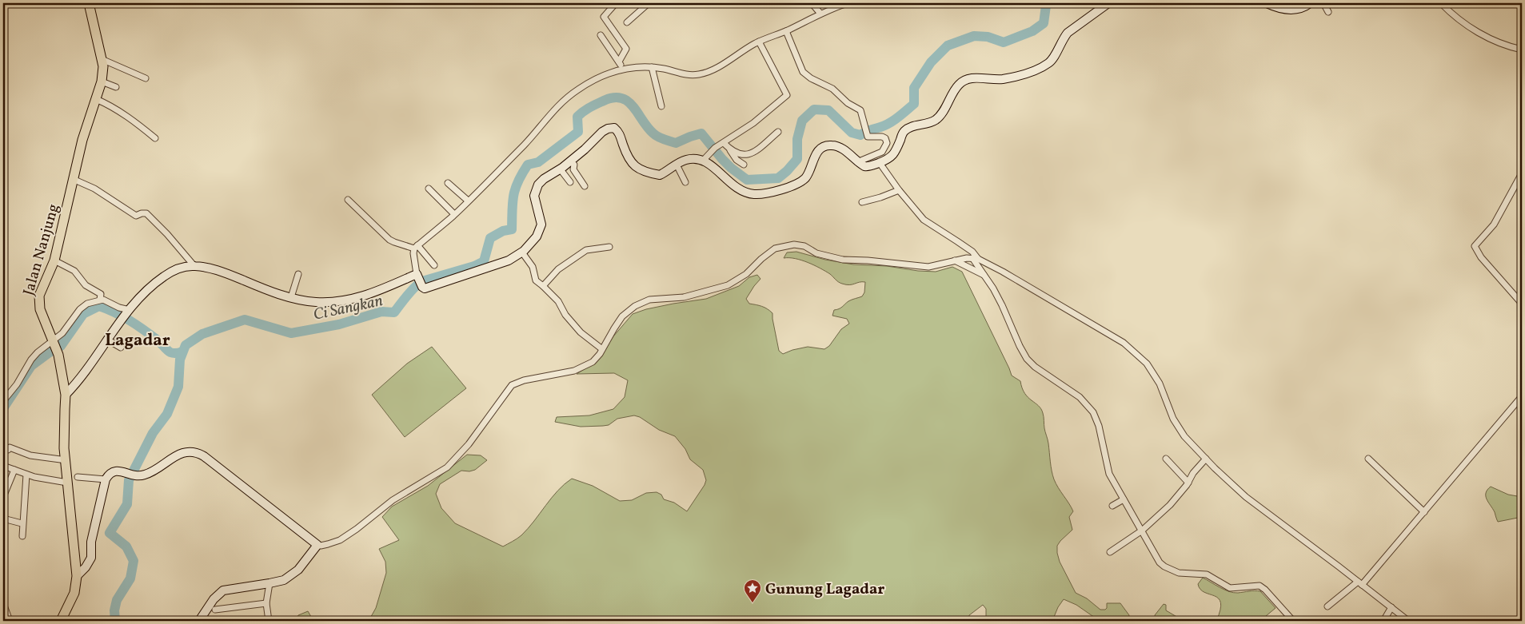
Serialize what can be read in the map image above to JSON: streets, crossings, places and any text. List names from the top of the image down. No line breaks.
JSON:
{"streets":{"main road":["Jalan Nanjung"]},"districts":["Lagadar"],"water":["Ci Sangkan"],"places":{"place":["Gunung Lagadar"]}}
